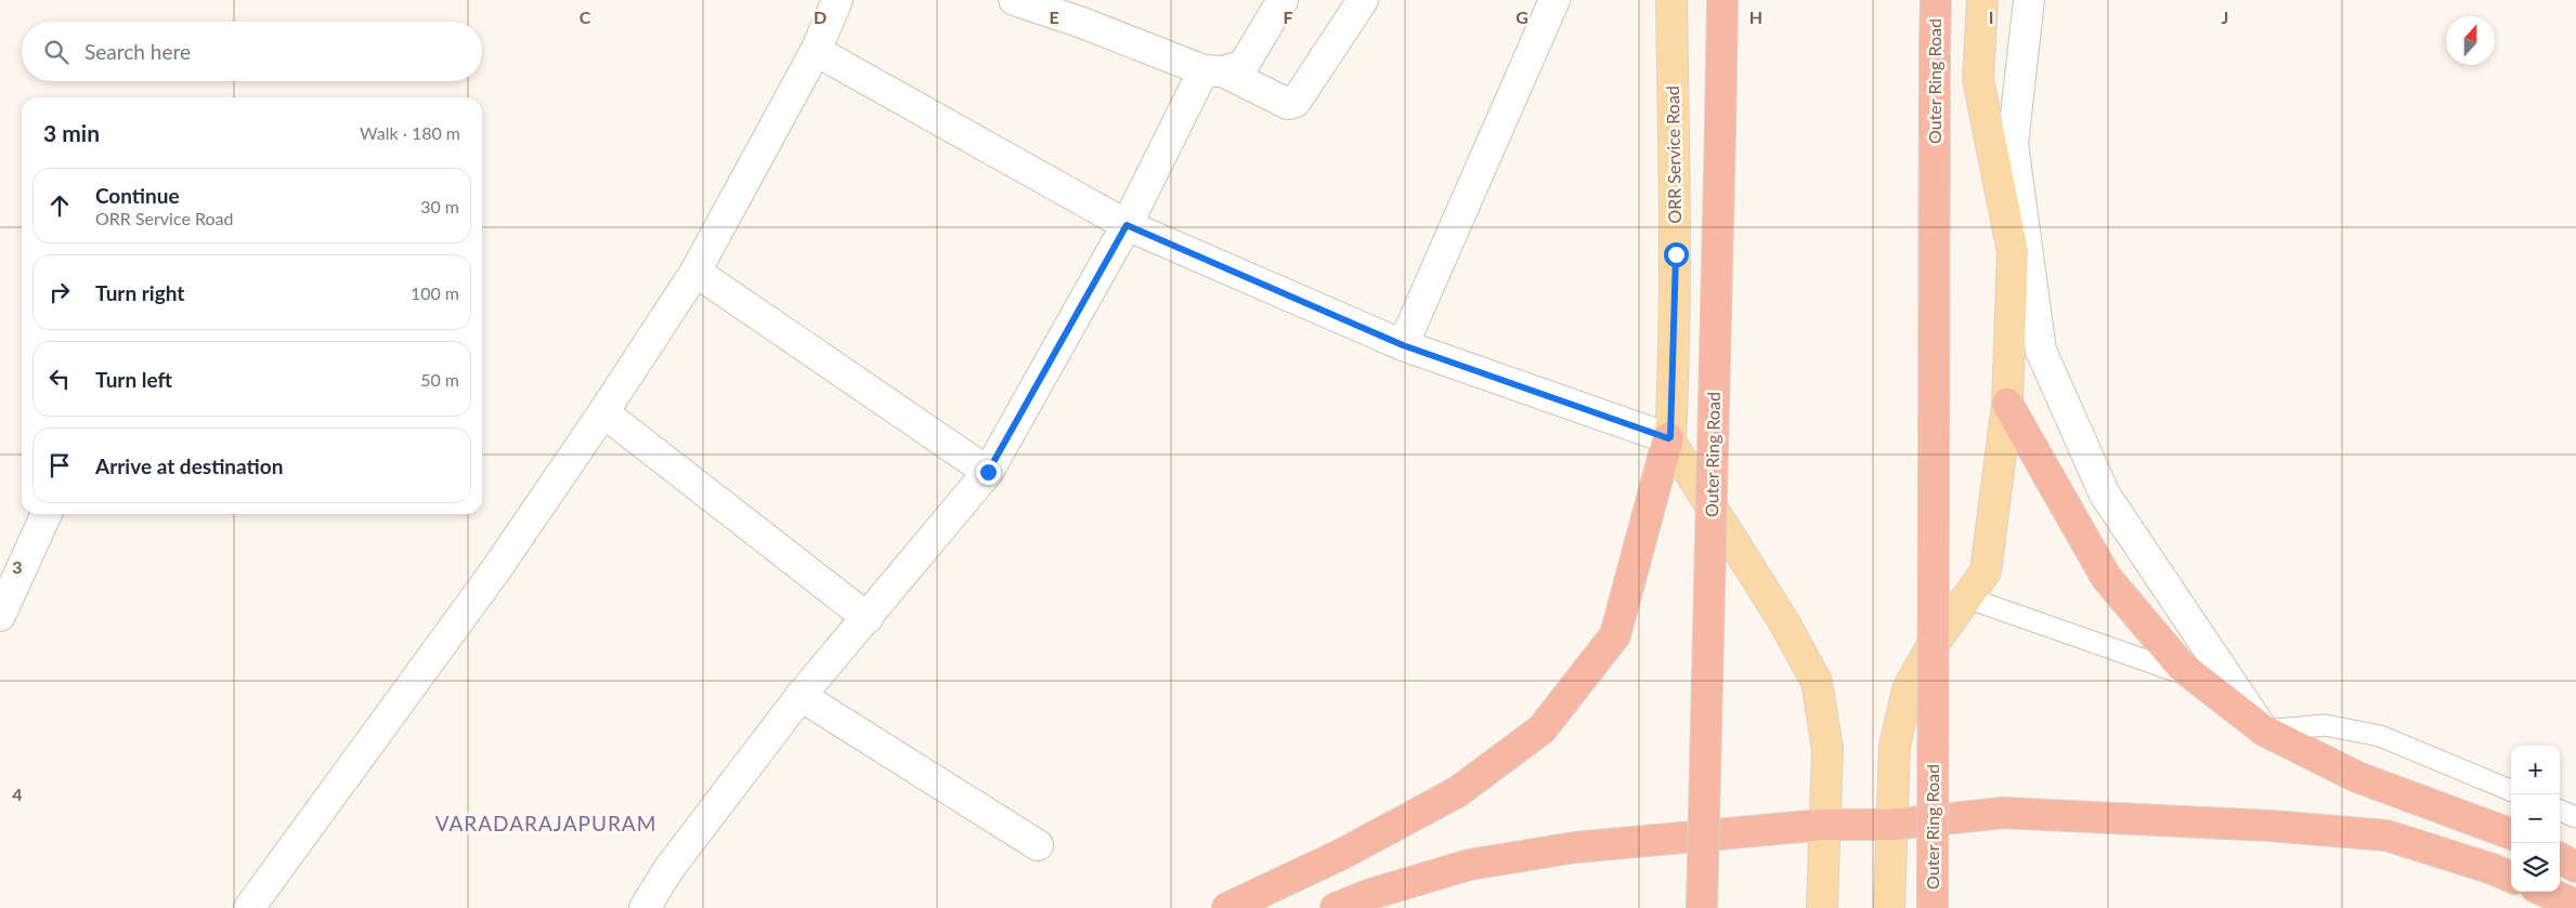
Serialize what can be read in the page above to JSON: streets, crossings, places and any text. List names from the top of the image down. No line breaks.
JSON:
{"streets":{"highway":["Outer Ring Road"],"main road":["ORR Service Road"]},"districts":["VARADARAJAPURAM"],"north":"top","page":{"search":"Search here","heading":["3 min","Walk · 180 m"],"list":[["Continue","ORR Service Road","30 m"],["Turn right","100 m"],["Turn left","50 m"],"Arrive at destination"],"map_buttons":["+","−"]},"grid":{"columns":["C","D","E","F","G","H","I","J"],"rows":["3","4"]}}
